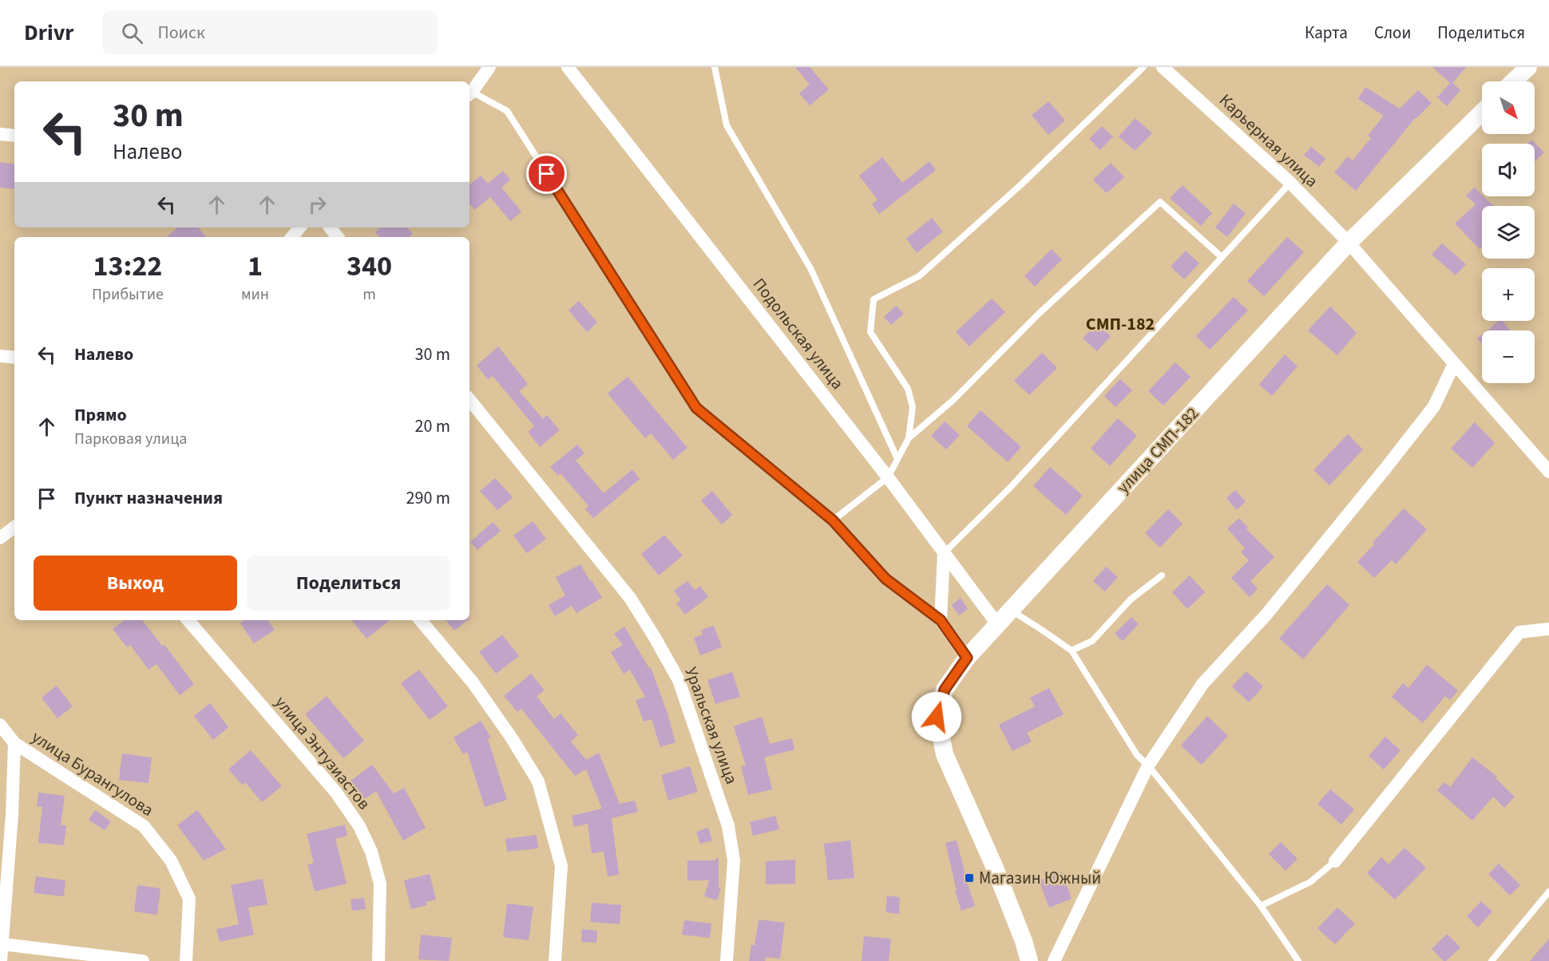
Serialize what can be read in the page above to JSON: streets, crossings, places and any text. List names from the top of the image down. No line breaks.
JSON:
{"streets":{"street":["Карьерная улица","Подольская улица","улица СМП-182","Уральская улица","улица Энтузиастов","улица Бурангулова"]},"crossings":[["Карьерная улица","улица СМП-182"],["Подольская улица","улица СМП-182"]],"districts":["СМП-182"],"places":{"transit":["Магазин Южный"]},"north":"bottom right","page":{"header":"Drivr","search":"Поиск","nav":["Карта","Слои","Поделиться"],"map_buttons":["+","−"],"turn":["30 m","Налево"],"eta":["13:22","Прибытие","1","мин","340","m"],"list":[{"name":"Налево","value":"30 m"},{"name":"Прямо","note":"Парковая улица","value":"20 m"},{"name":"Пункт назначения","value":"290 m"}],"buttons":["Выход","Поделиться"]}}
